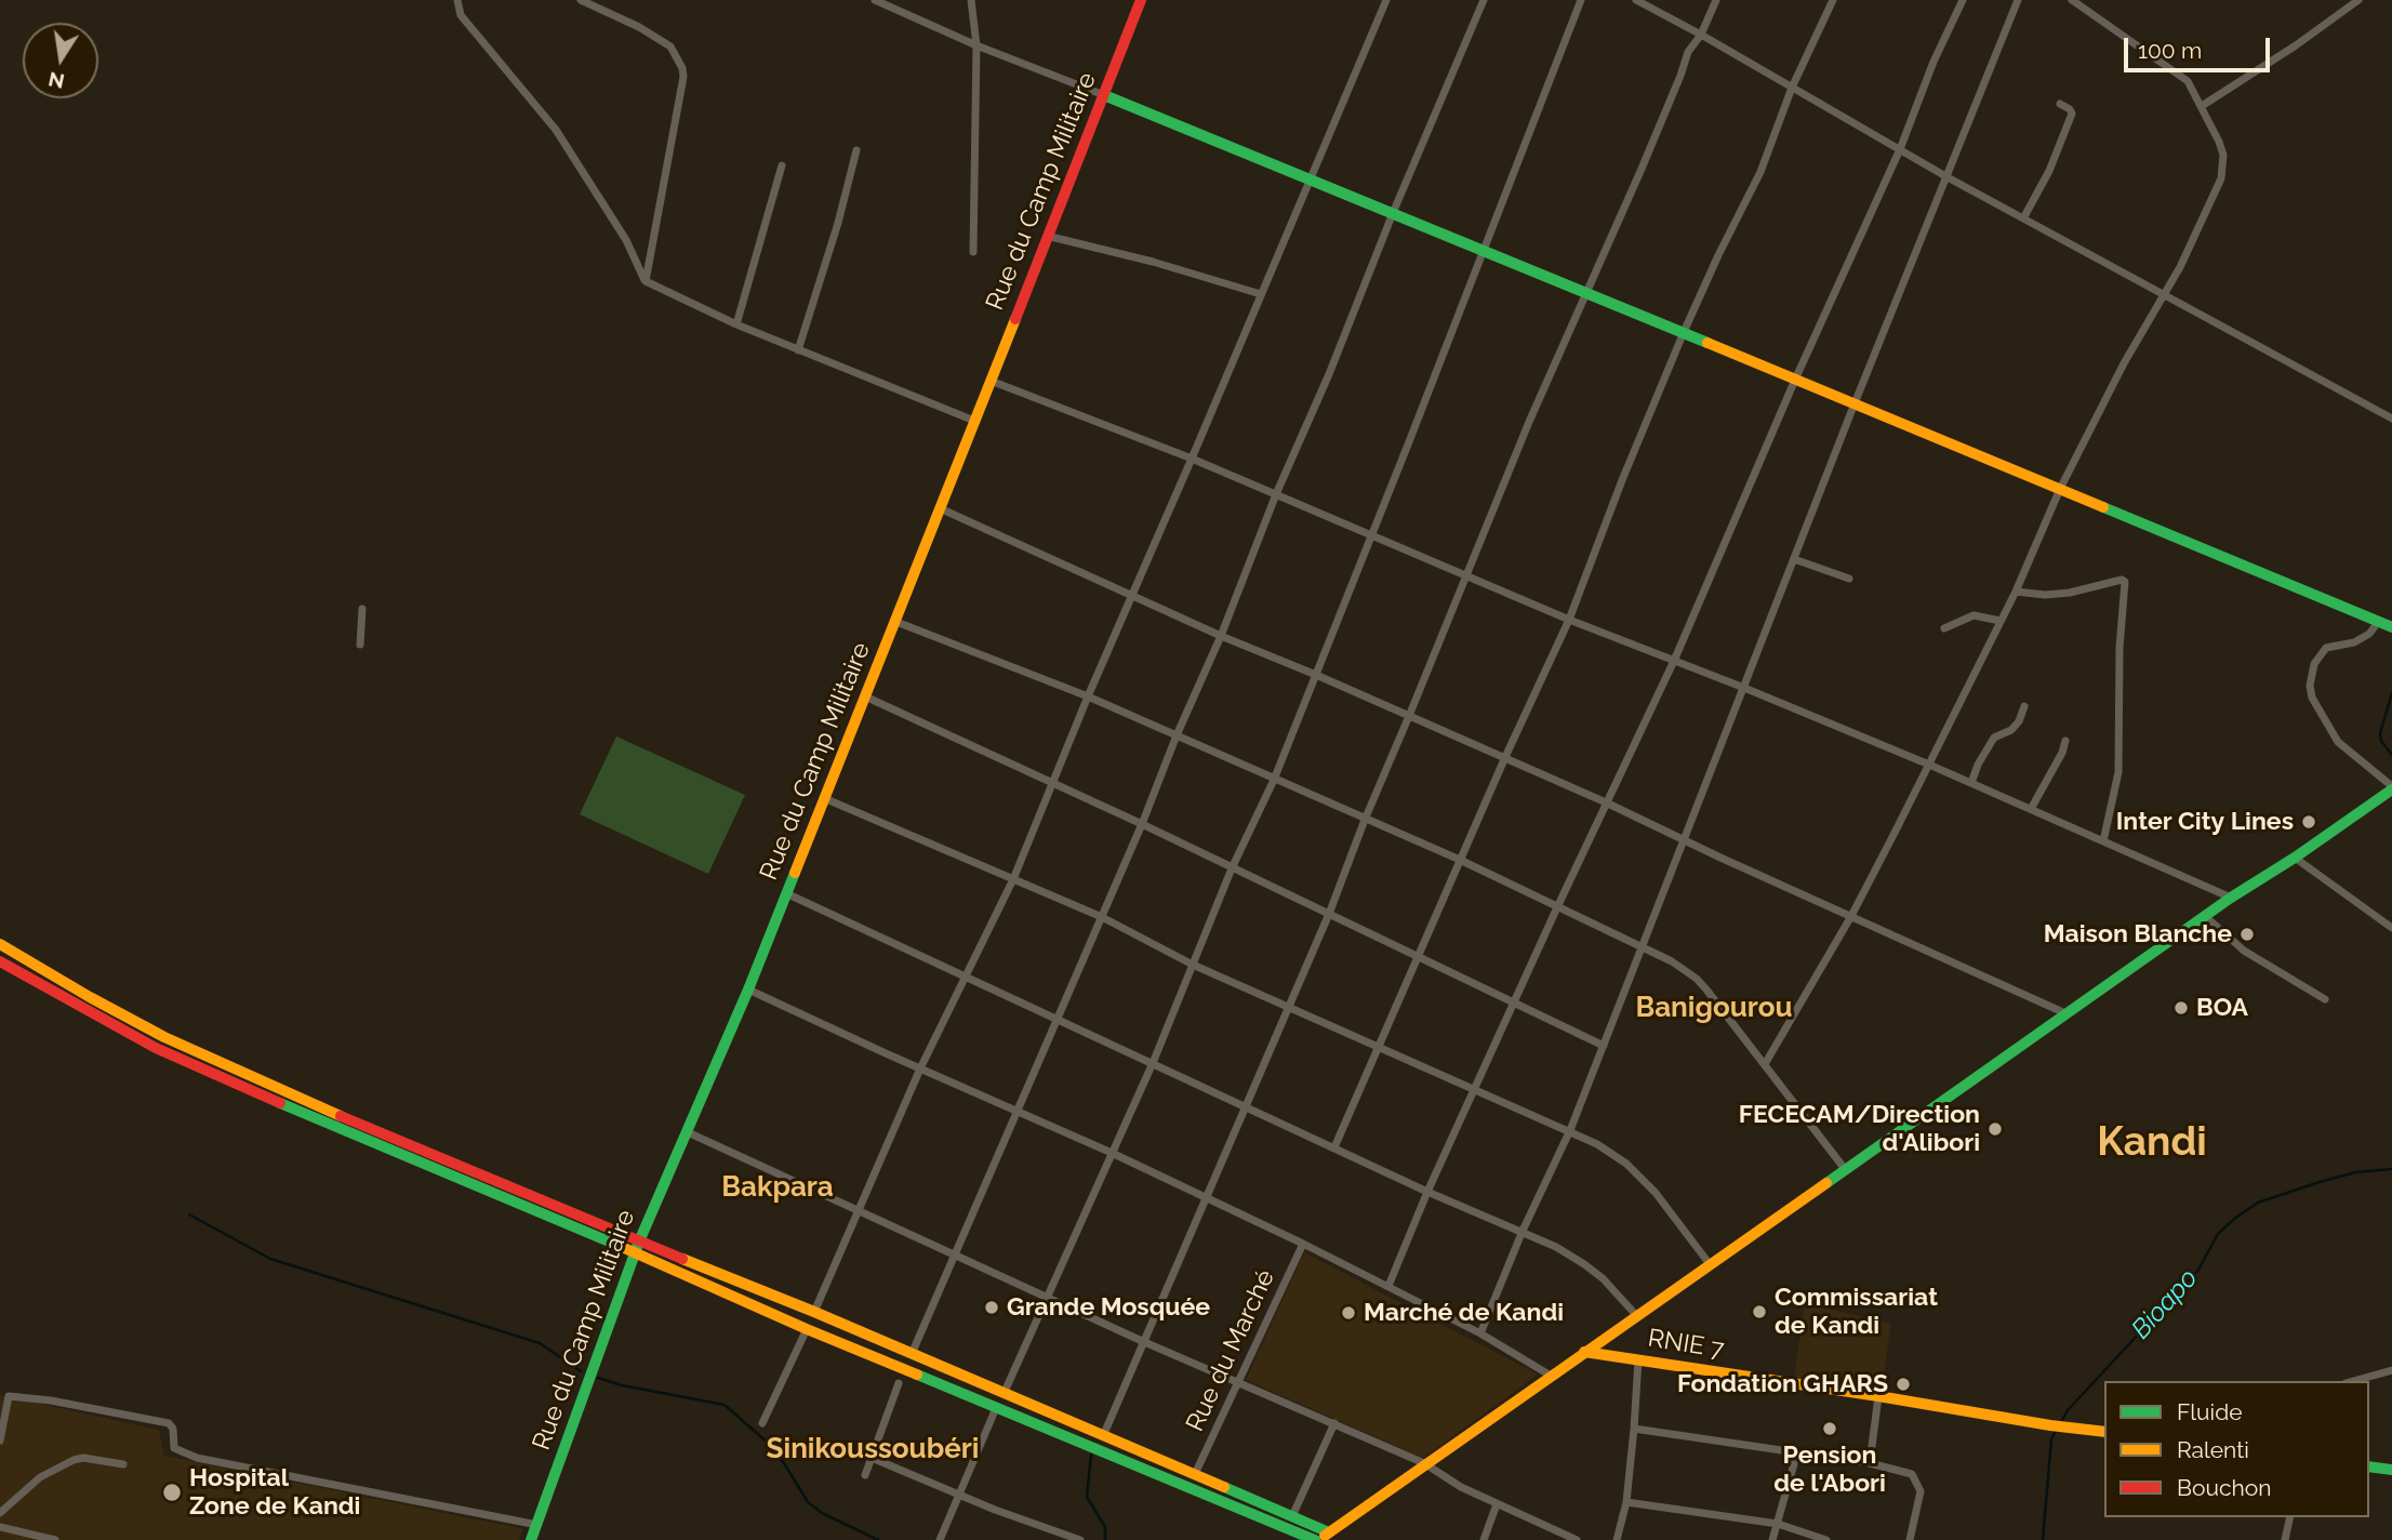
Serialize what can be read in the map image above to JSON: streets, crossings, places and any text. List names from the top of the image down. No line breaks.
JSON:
{"streets":{"main road":["Rue du Camp Militaire","RNIE 7"],"street":["Rue du Marché"]},"districts":["Banigourou","Kandi","Bakpara","Sinikoussoubéri"],"water":["Bioapo"],"places":["Inter City Lines","Maison Blanche","BOA","FECECAM/Direction d'Alibori","Grande Mosquée","Commissariat de Kandi","Marché de Kandi","Fondation GHARS","Pension de l'Abori","Hospital Zone de Kandi"],"legend":["Fluide","Ralenti","Bouchon"],"scale_bar":"100 m","north":"bottom"}
